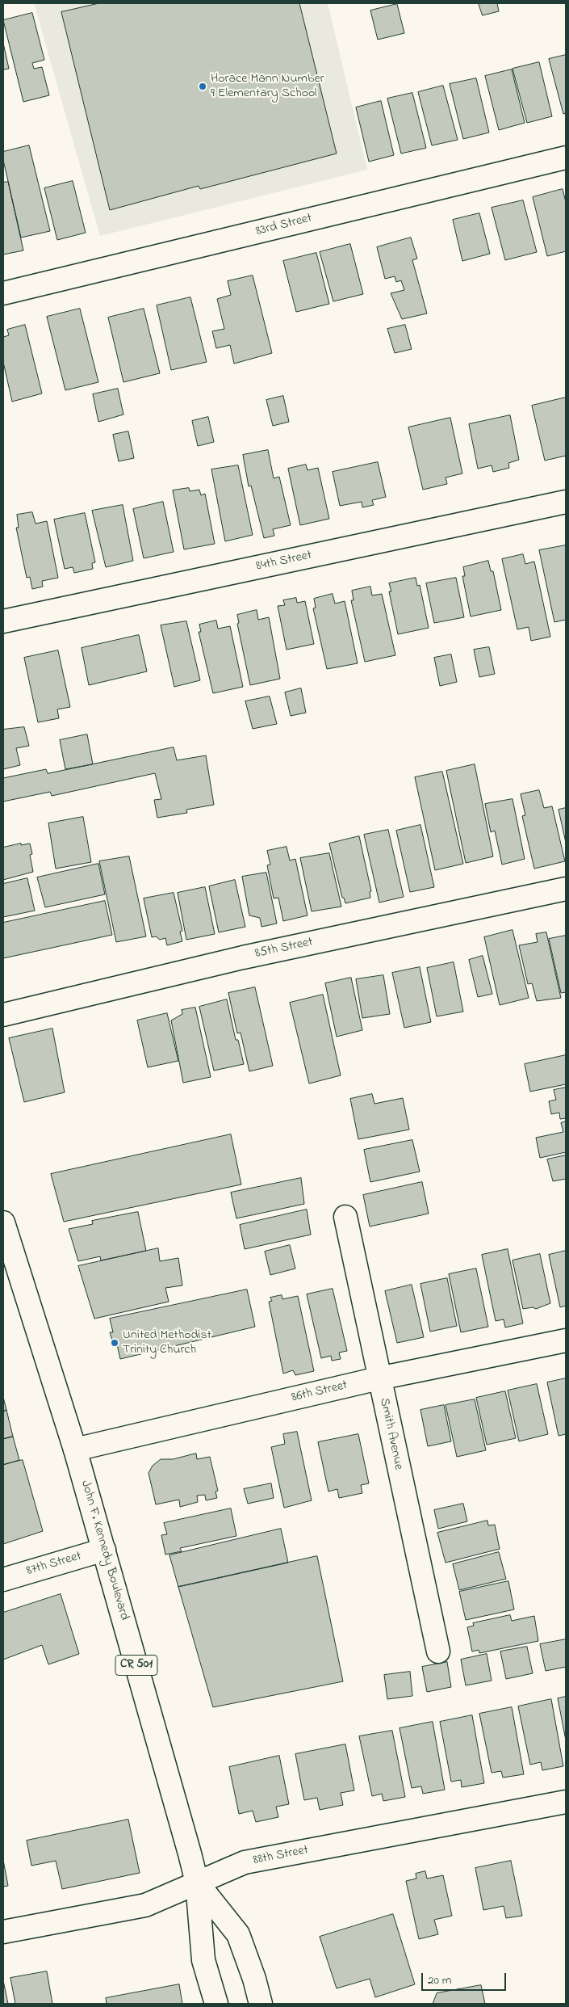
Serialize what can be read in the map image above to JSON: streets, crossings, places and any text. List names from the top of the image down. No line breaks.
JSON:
{"streets":{"street":["83rd Street","84th Street","85th Street","86th Street","Smith Avenue","John F. Kennedy Boulevard","87th Street","CR 501","88th Street"]},"crossings":[["86th Street","Smith Avenue"],["86th Street","John F. Kennedy Boulevard"],["John F. Kennedy Boulevard","87th Street"],["John F. Kennedy Boulevard","88th Street"]],"places":["Horace Mann Number 9 Elementary School","United Methodist Trinity Church"],"scale_bar":"20 m"}
